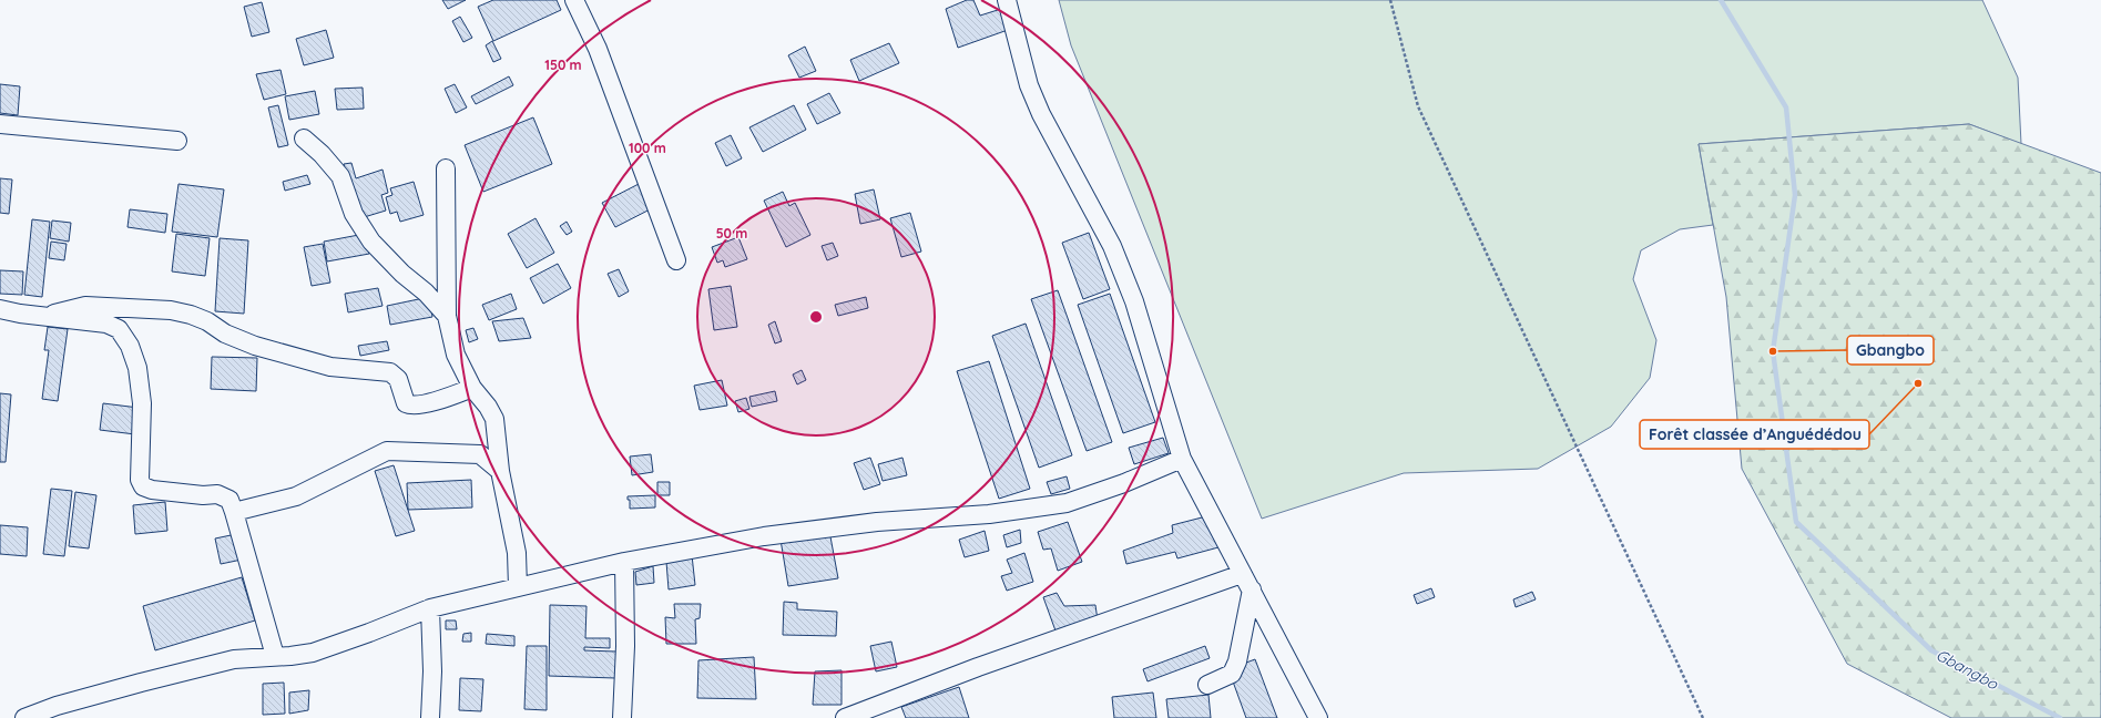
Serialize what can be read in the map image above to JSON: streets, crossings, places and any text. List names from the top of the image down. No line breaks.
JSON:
{"water":["Gbangbo"],"places":["Gbangbo","Forêt classée d’Anguédédou"],"rings":["150 m","100 m","50 m"]}
